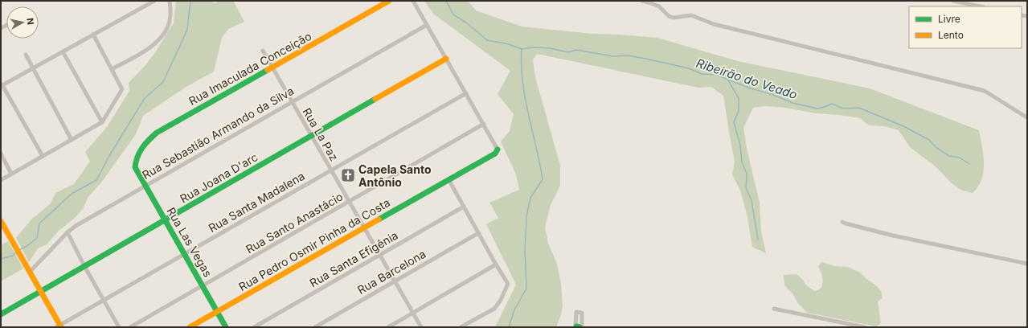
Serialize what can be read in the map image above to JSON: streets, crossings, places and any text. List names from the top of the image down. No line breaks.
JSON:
{"streets":{"street":["Rua Imaculada Conceição","Rua Sebastião Armando da Silva","Rua La Paz","Rua Joana D'arc","Rua Santa Madalena","Rua Santo Anastácio","Rua Las Vegas","Rua Pedro Osmir Pinha da Costa","Rua Santa Efigênia","Rua Barcelona"]},"crossings":[["Rua Imaculada Conceição","Rua La Paz"],["Rua Imaculada Conceição","Rua Las Vegas"],["Rua Sebastião Armando da Silva","Rua La Paz"],["Rua Sebastião Armando da Silva","Rua Las Vegas"],["Rua La Paz","Rua Joana D'arc"],["Rua La Paz","Rua Santa Madalena"],["Rua La Paz","Rua Santo Anastácio"],["Rua La Paz","Rua Pedro Osmir Pinha da Costa"],["Rua La Paz","Rua Santa Efigênia"],["Rua La Paz","Rua Barcelona"],["Rua Joana D'arc","Rua Las Vegas"],["Rua Santa Madalena","Rua Las Vegas"],["Rua Santo Anastácio","Rua Las Vegas"],["Rua Las Vegas","Rua Pedro Osmir Pinha da Costa"]],"water":["Ribeirão do Veado"],"places":{"church":["Capela Santo Antônio"]},"legend":["Livre","Lento"],"north":"right"}
